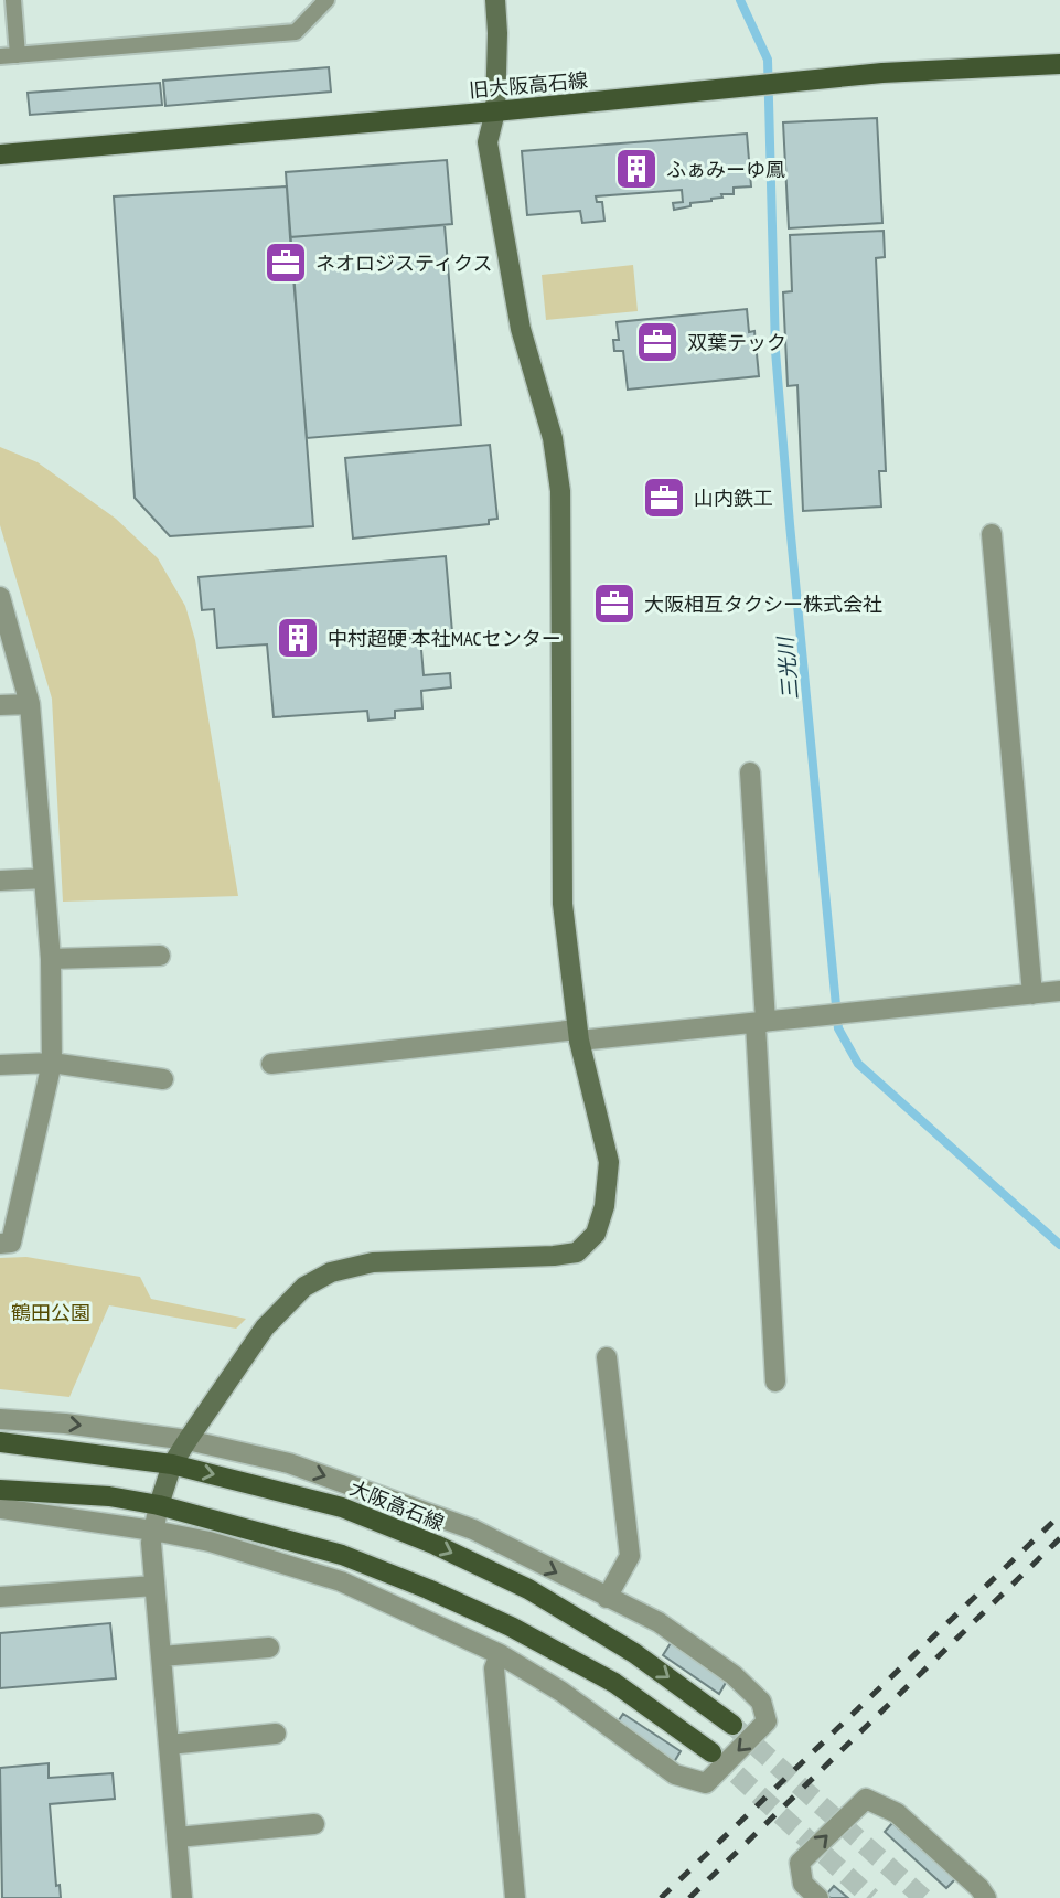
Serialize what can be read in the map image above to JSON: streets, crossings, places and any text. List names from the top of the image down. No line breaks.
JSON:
{"streets":{"main road":["旧大阪高石線","大阪高石線"]},"water":["三光川"],"parks":["鶴田公園"],"places":{"building":["ふぁみーゆ鳳","中村超硬 本社MACセンター"],"office":["ネオロジスティクス","双葉テック","山内鉄工","大阪相互タクシー株式会社"]}}
